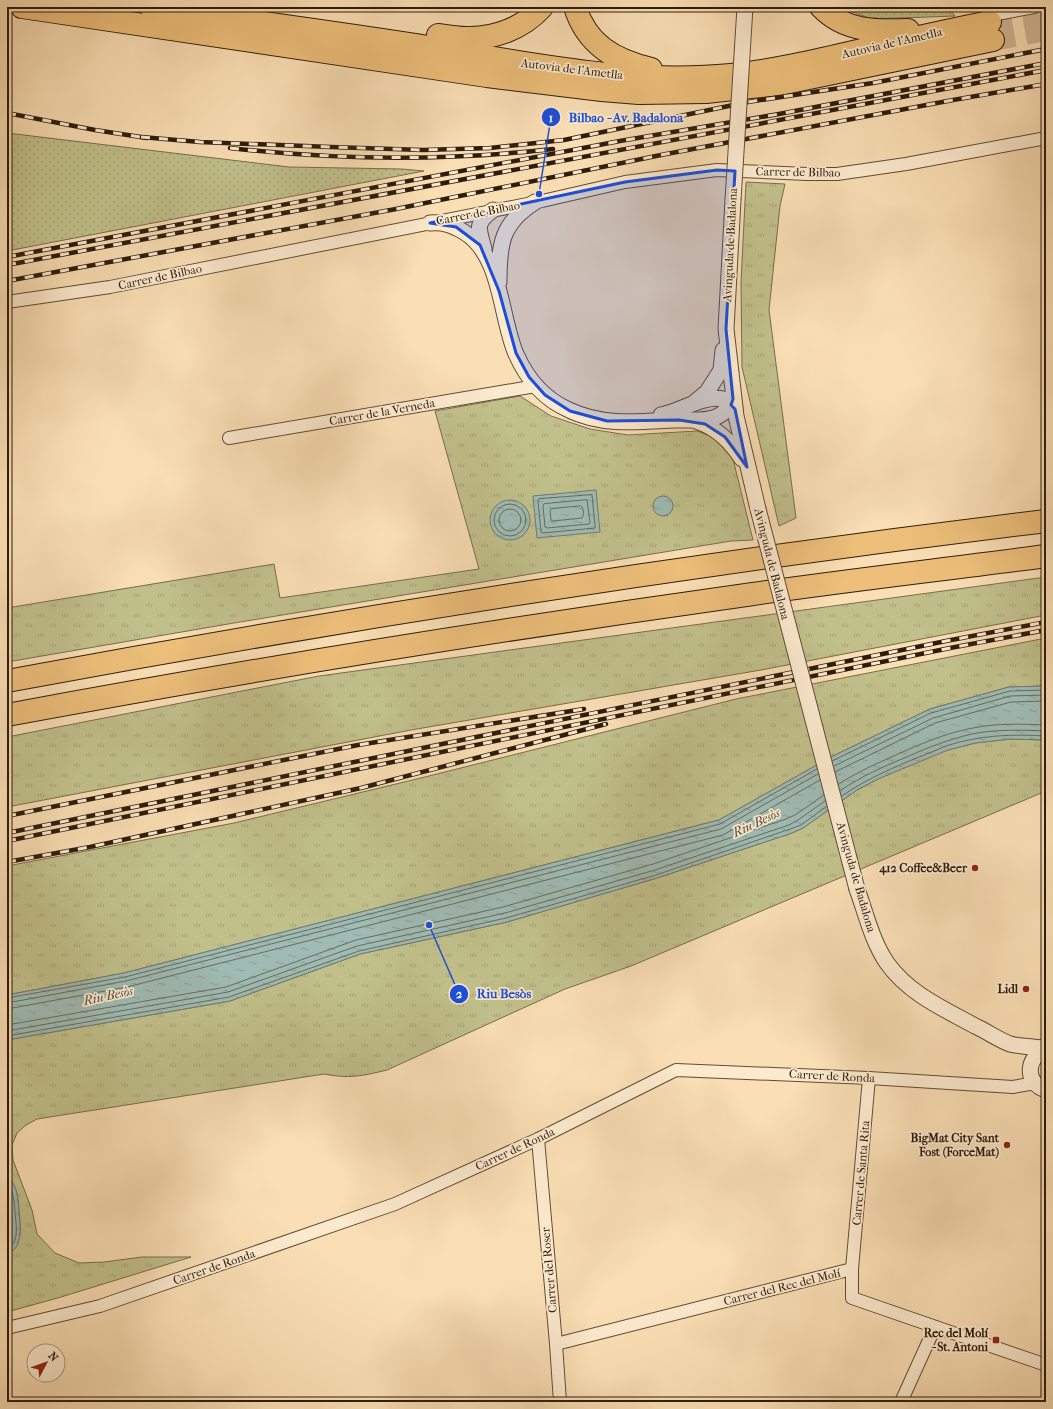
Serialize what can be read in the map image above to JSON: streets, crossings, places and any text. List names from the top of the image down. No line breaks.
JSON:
{"streets":{"highway":["Autovia de l'Ametlla"],"street":["Carrer de Bilbao","Avinguda de Badalona","Carrer de la Verneda","Carrer de Ronda","Carrer de Santa Rita","Carrer del Roser","Carrer del Rec del Molí"]},"crossings":[["Carrer de Ronda","Carrer de Santa Rita"],["Carrer de Ronda","Carrer del Roser"],["Carrer de Santa Rita","Carrer del Rec del Molí"],["Carrer del Roser","Carrer del Rec del Molí"]],"water":["Riu Besòs"],"places":{"other":["Bilbao - Av. Badalona","412 Coffee&Beer","Riu Besòs","Lidl","BigMat City Sant Fost (ForceMat)"],"transit":["Rec del Molí - St. Antoni"]},"north":"top right"}
